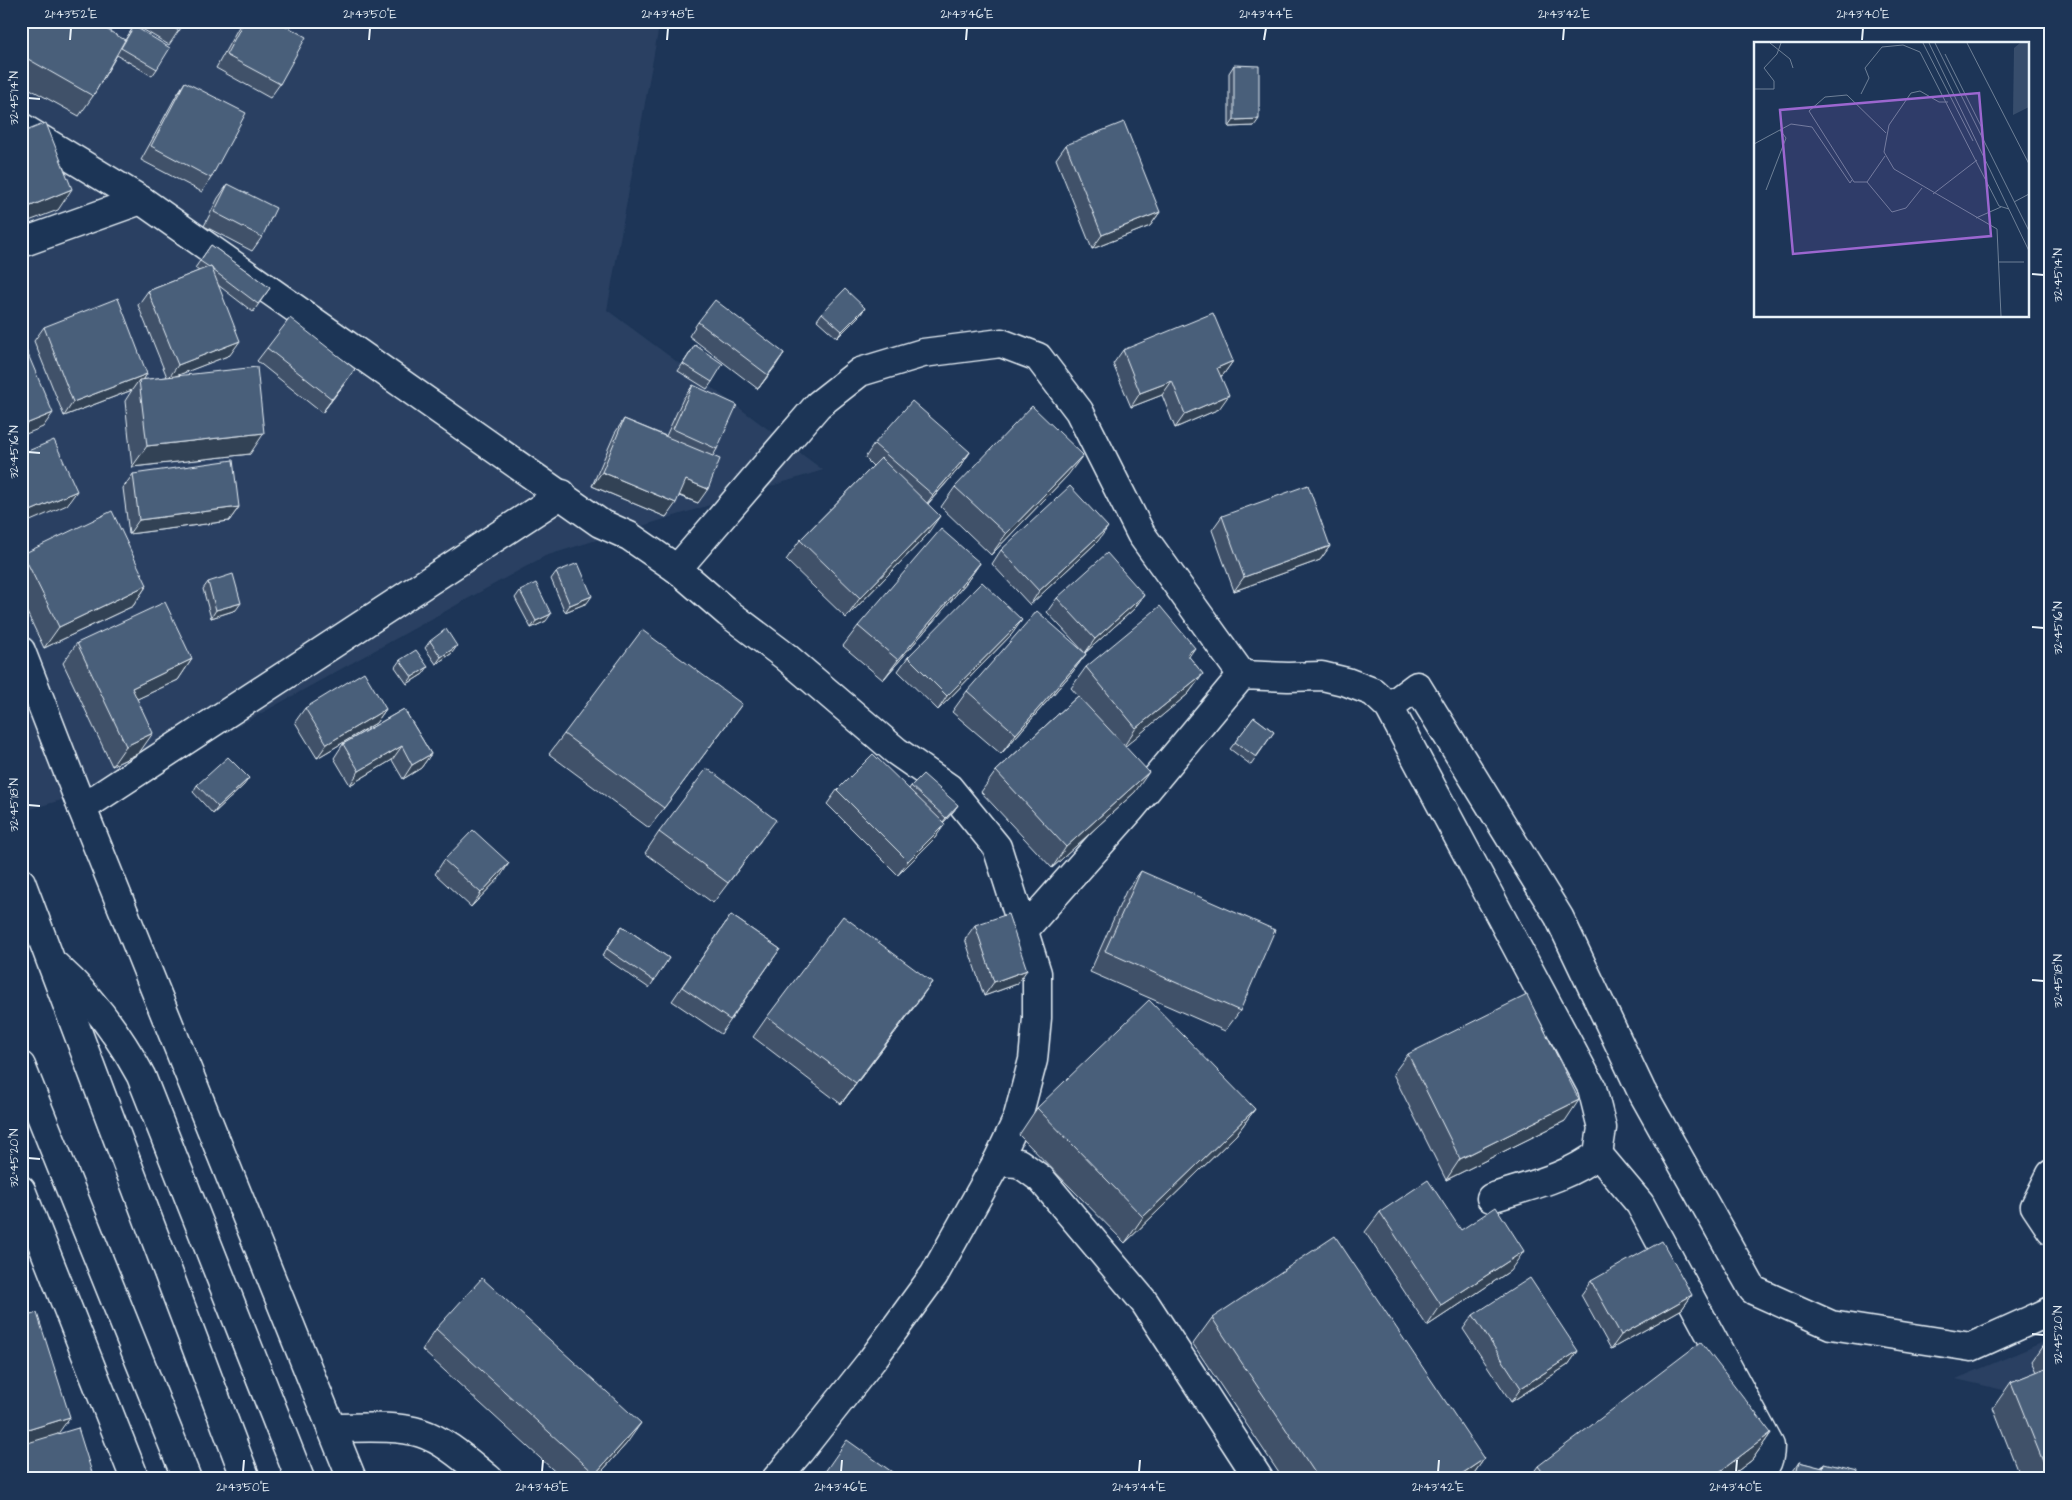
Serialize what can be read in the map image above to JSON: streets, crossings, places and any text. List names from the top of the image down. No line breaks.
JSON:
{"coordinates":["21°43'52\"E","21°43'50\"E","21°43'48\"E","21°43'46\"E","21°43'44\"E","21°43'42\"E","21°43'40\"E","32°45'14\"N","32°45'16\"N","32°45'18\"N","32°45'20\"N"]}
